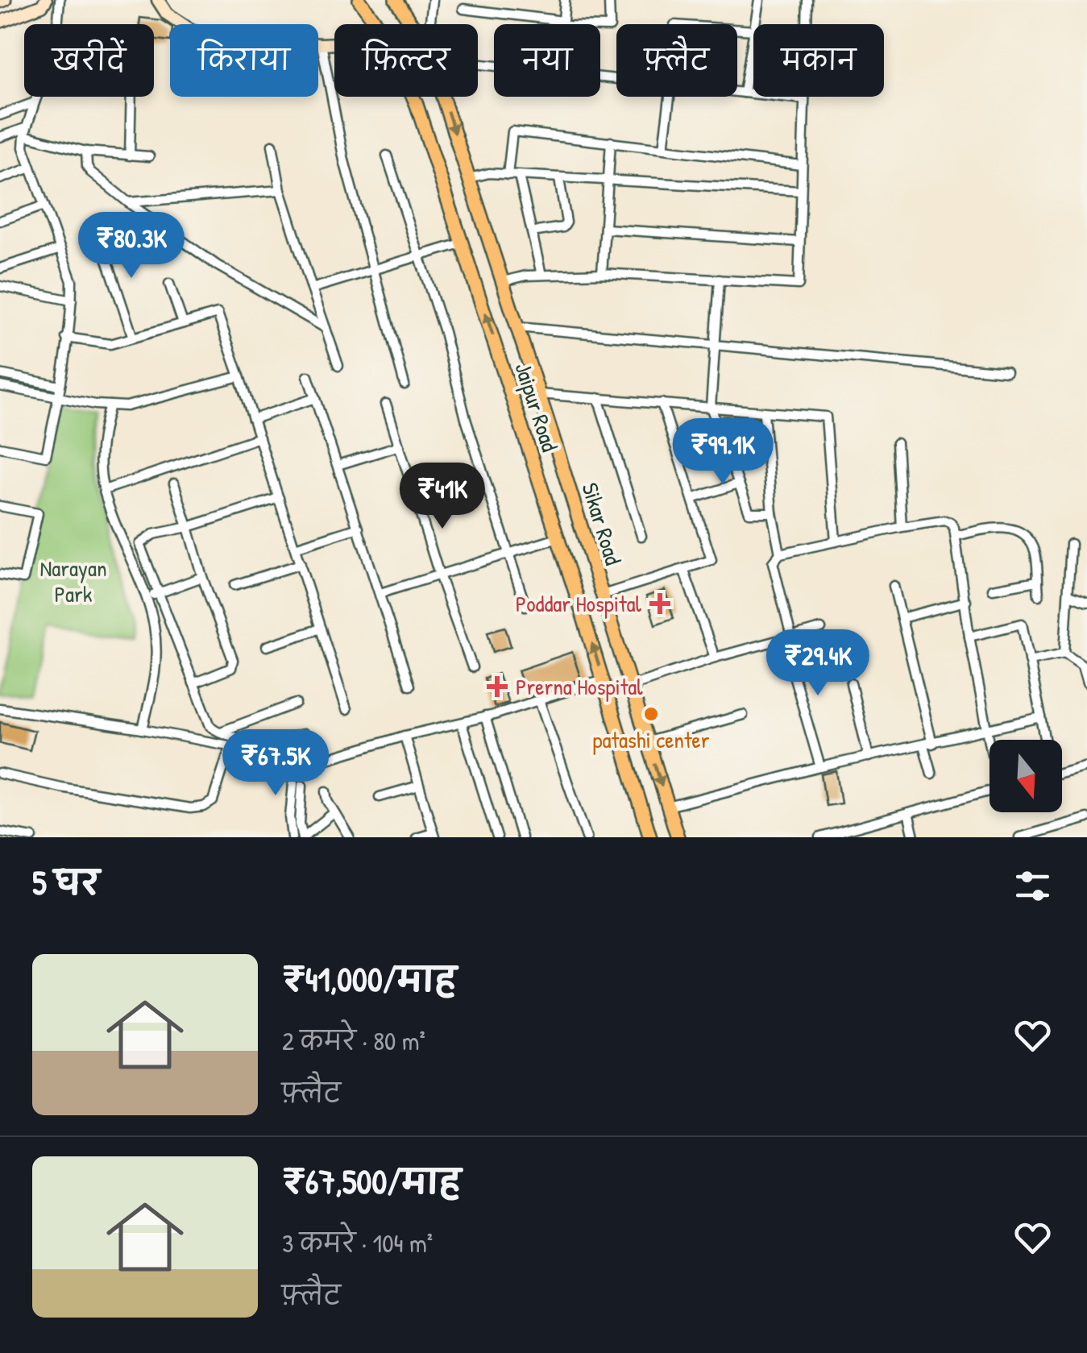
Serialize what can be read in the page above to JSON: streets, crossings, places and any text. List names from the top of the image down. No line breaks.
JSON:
{"streets":{"main road":["Jaipur Road","Sikar Road"]},"one_way":["Jaipur Road"],"parks":["Narayan Park"],"places":{"health":["Poddar Hospital","Prerna Hospital"],"other":["patashi center"]},"north":"bottom","page":{"chip":["खरीदें","किराया","फ़िल्टर","नया","फ़्लैट","मकान"],"price":["₹80.3K","₹99.1K","₹41K","₹29.4K","₹67.5K"],"heading":"5 घर","list":[{"name":"₹41,000/माह","note":"2 कमरे · 80 m² · फ़्लैट"},{"name":"₹67,500/माह","note":"3 कमरे · 104 m² · फ़्लैट"}]}}
